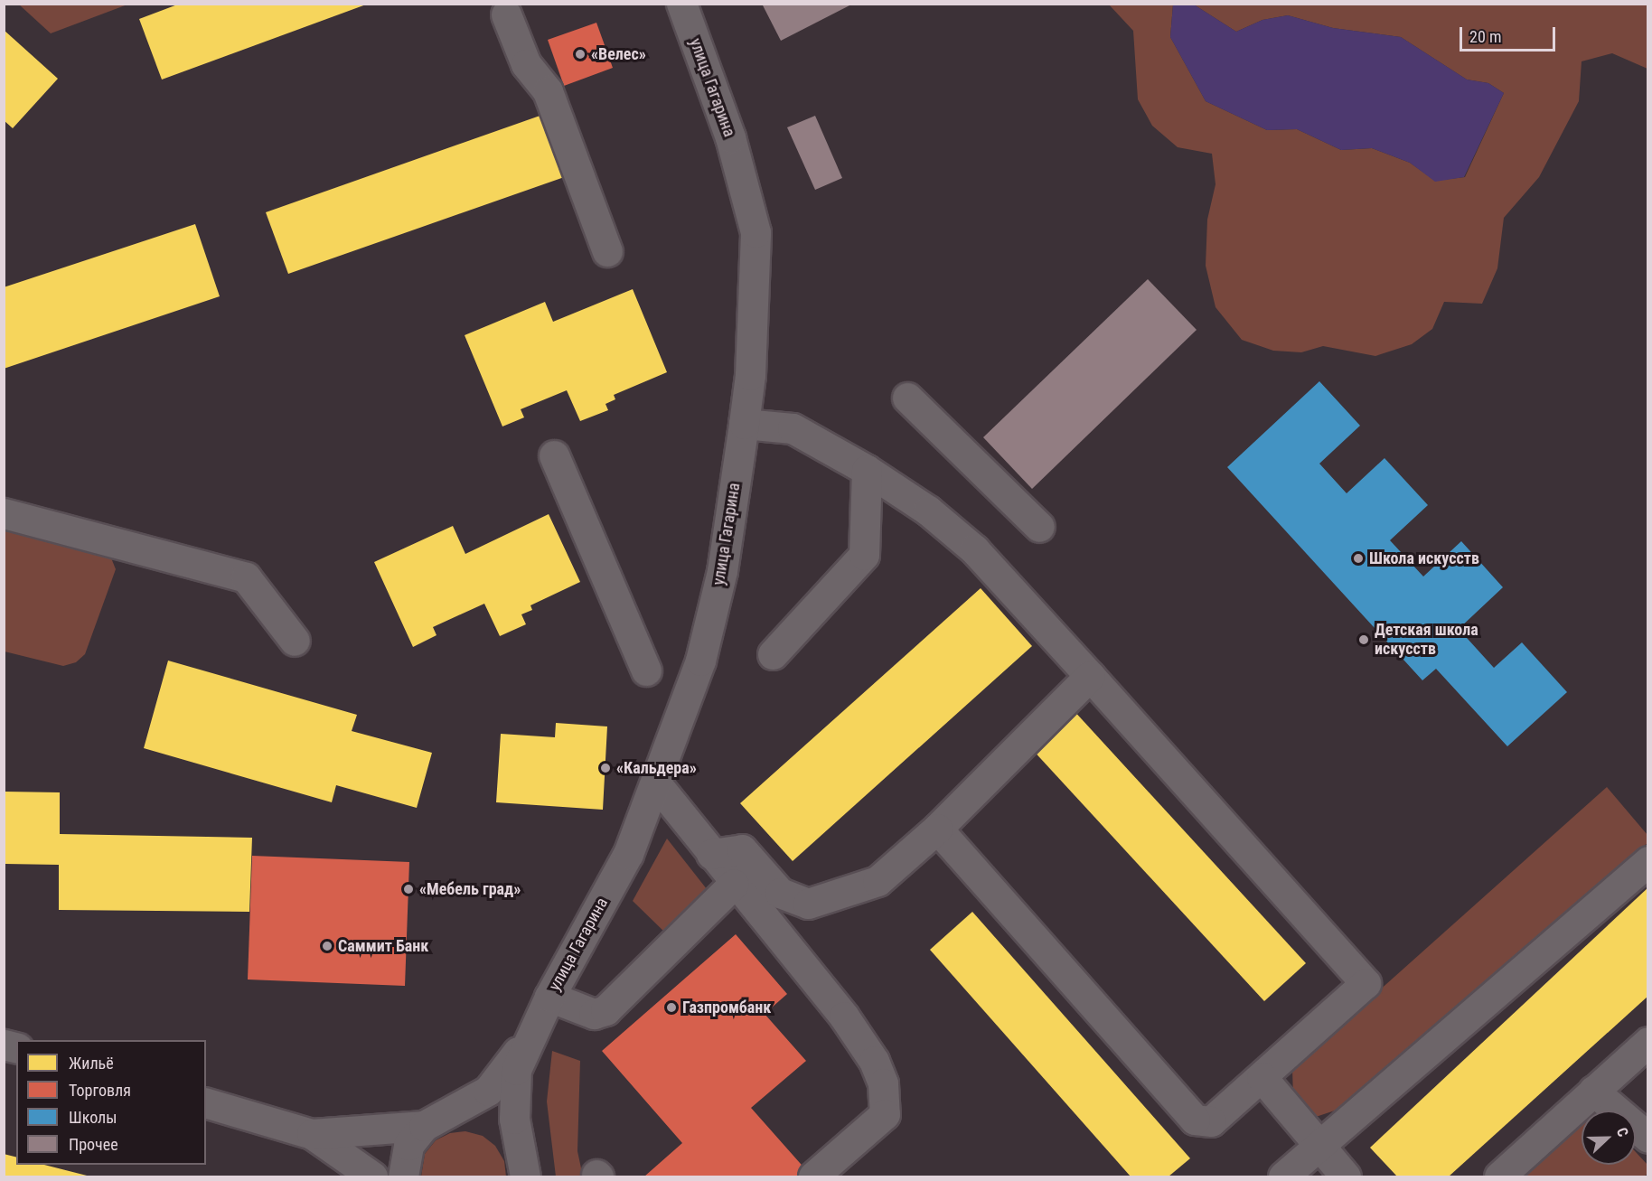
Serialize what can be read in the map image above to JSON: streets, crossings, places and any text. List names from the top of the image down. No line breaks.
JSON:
{"streets":{"street":["улица Гагарина"]},"places":["«Велес»","Школа искусств","Детская школа искусств","«Кальдера»","«Мебель град»","Саммит Банк","Газпромбанк"],"legend":["Жильё","Торговля","Школы","Прочее"],"scale_bar":"20 m","north":"right"}
